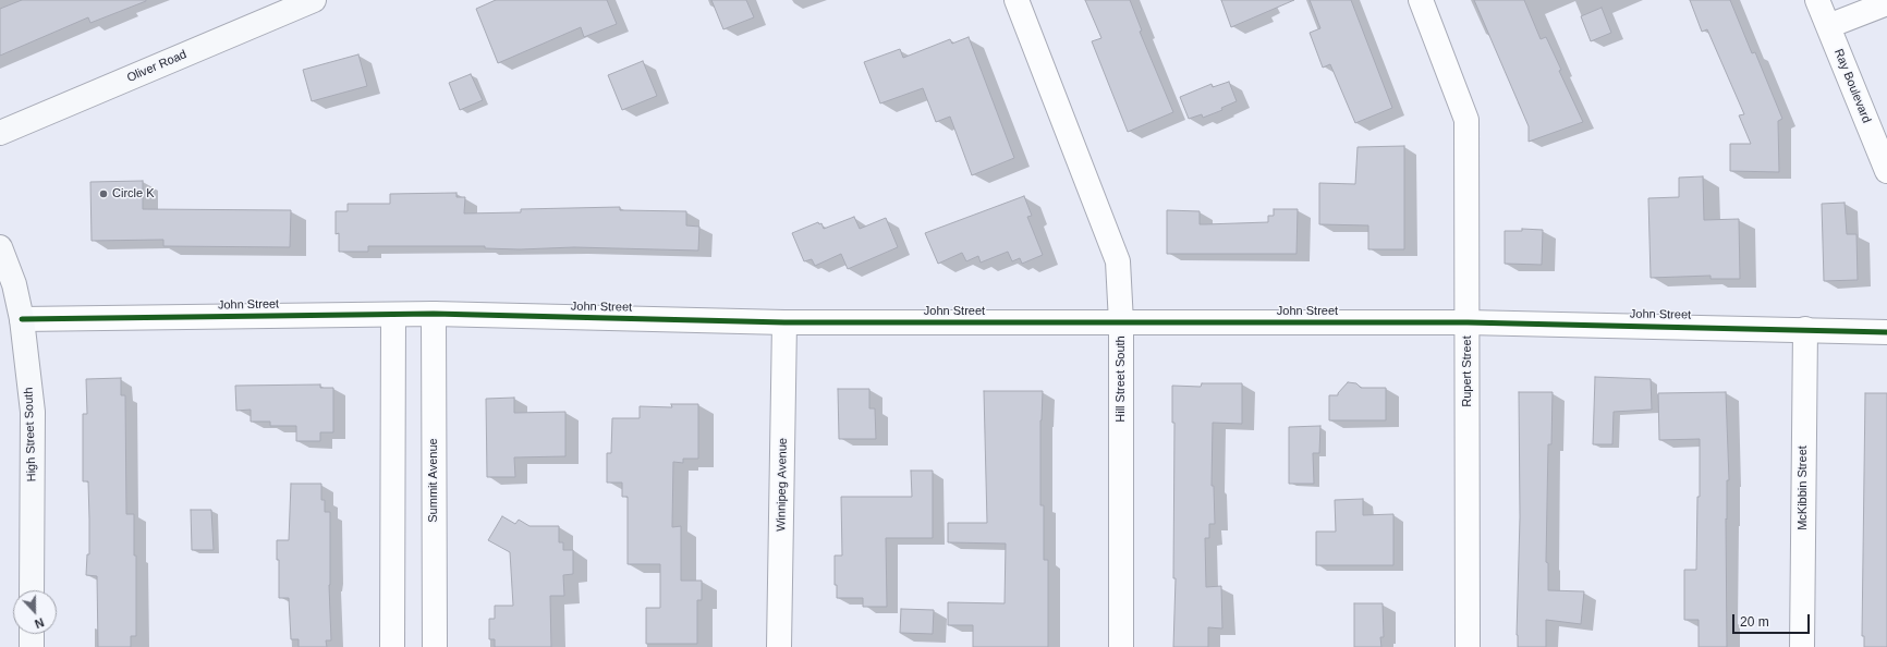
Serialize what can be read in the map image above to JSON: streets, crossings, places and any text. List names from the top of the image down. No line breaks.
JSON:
{"streets":{"main road":["Oliver Road","High Street South"],"street":["Ray Boulevard","John Street","Rupert Street","Hill Street South","Summit Avenue","Winnipeg Avenue","McKibbin Street"]},"crossings":[["John Street","Rupert Street"],["John Street","Hill Street South"],["John Street","High Street South"],["John Street","Summit Avenue"],["John Street","Winnipeg Avenue"],["John Street","McKibbin Street"]],"places":["Circle K"],"scale_bar":"20 m","north":"bottom"}
